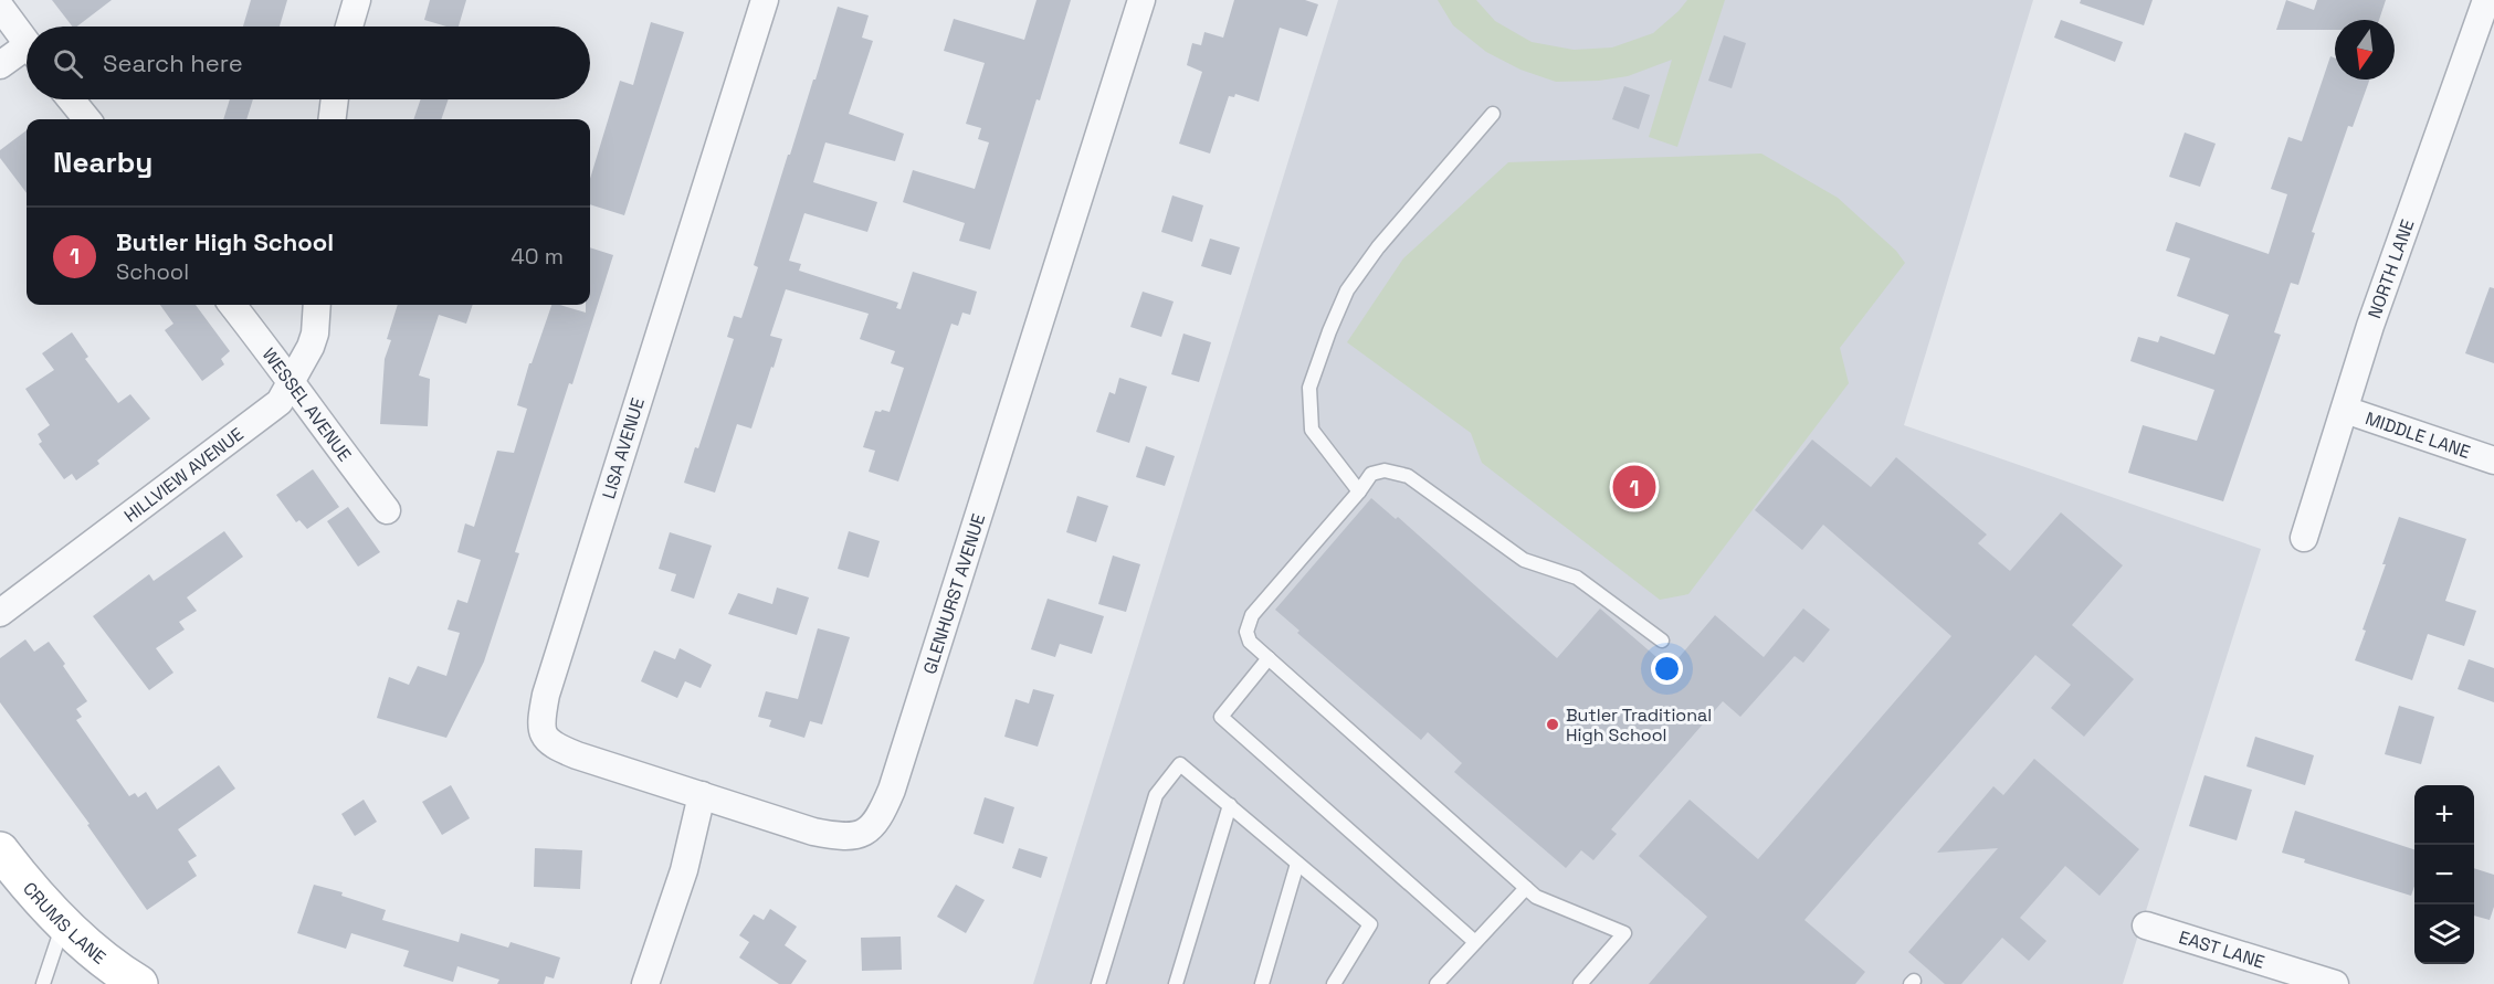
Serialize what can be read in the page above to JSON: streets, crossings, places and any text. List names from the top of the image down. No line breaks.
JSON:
{"streets":{"main road":["CRUMS LANE"],"street":["NORTH LANE","WESSEL AVENUE","MIDDLE LANE","LISA AVENUE","HILLVIEW AVENUE","GLENHURST AVENUE","EAST LANE"]},"crossings":[["NORTH LANE","MIDDLE LANE"],["WESSEL AVENUE","HILLVIEW AVENUE"],["LISA AVENUE","GLENHURST AVENUE"]],"places":["Butler Traditional High School"],"north":"bottom","page":{"search":"Search here","heading":"Nearby","list":[{"mark":"1","name":"Butler High School","note":"School","value":"40 m"}],"pins":"1","map_buttons":["+","−"]}}
